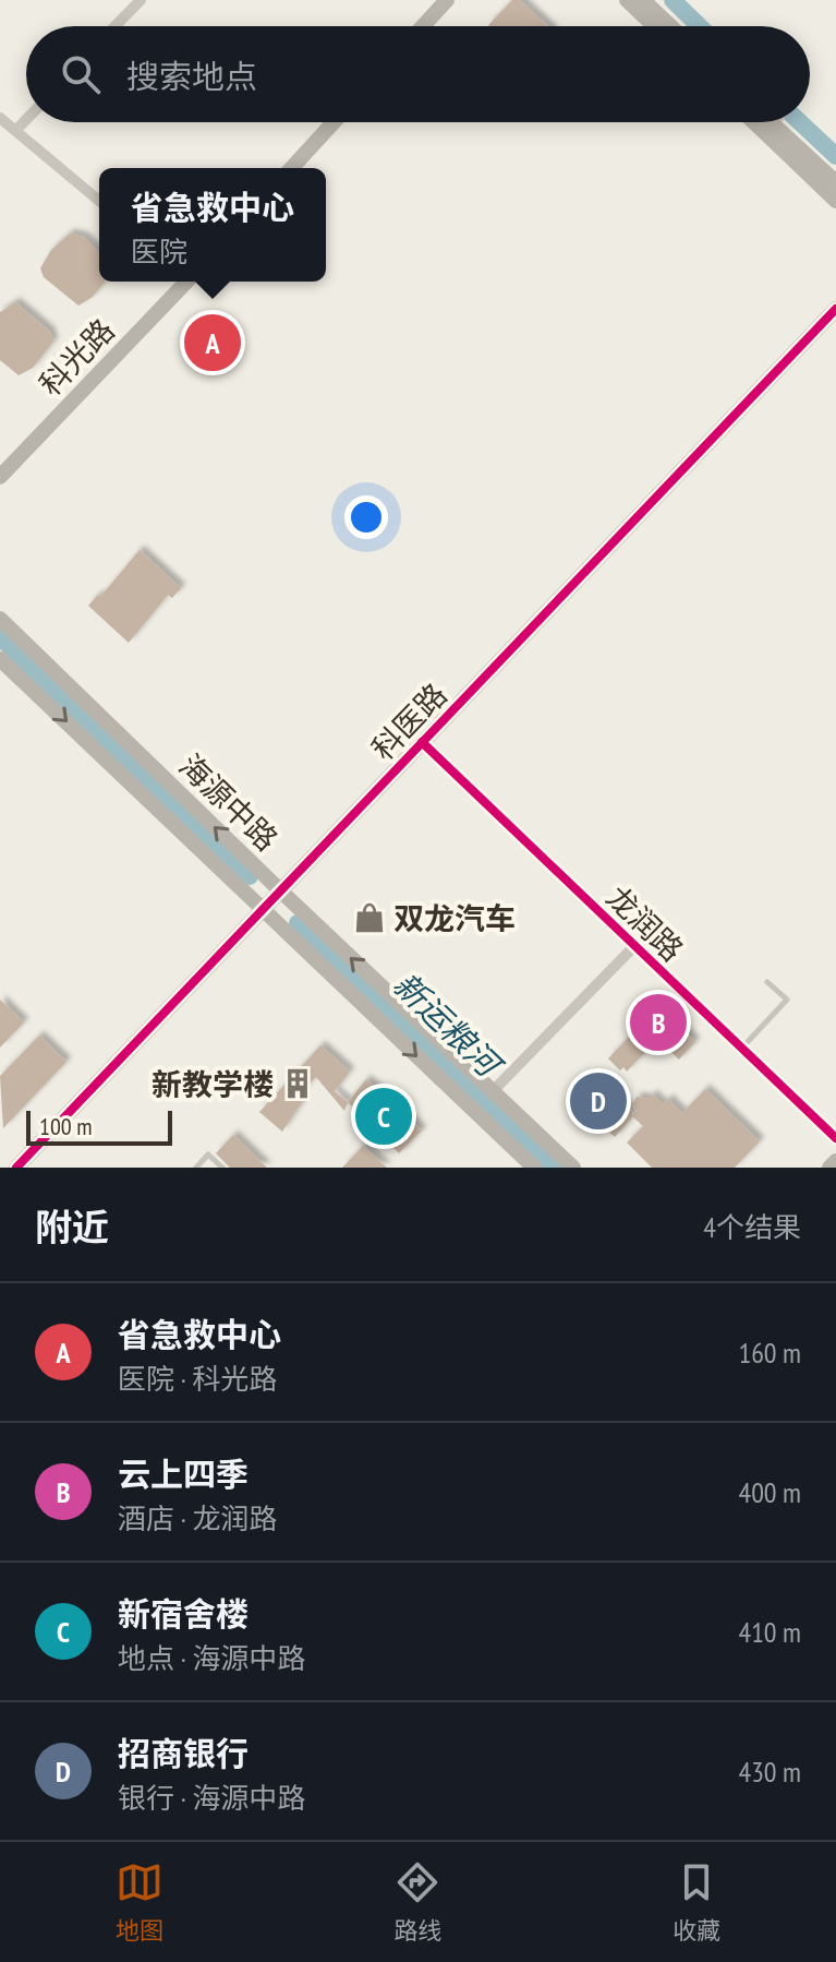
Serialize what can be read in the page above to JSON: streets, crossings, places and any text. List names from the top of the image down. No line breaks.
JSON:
{"streets":{"main road":["科光路","科医路","海源中路"],"street":["龙润路"]},"crossings":[["科医路","海源中路"],["科医路","龙润路"]],"water":["新运粮河"],"places":{"shop":["双龙汽车"],"building":["新教学楼"]},"scale_bar":"100 m","page":{"search":"搜索地点","popup":["省急救中心","医院"],"pins":["A","B","D","C"],"scale":"100 m","heading":["附近","4个结果"],"list":[{"mark":"A","name":"省急救中心","note":"医院 · 科光路","value":"160 m"},{"mark":"B","name":"云上四季","note":"酒店 · 龙润路","value":"400 m"},{"mark":"C","name":"新宿舍楼","note":"地点 · 海源中路","value":"410 m"},{"mark":"D","name":"招商银行","note":"银行 · 海源中路","value":"430 m"}],"nav":["地图","路线","收藏"]}}
